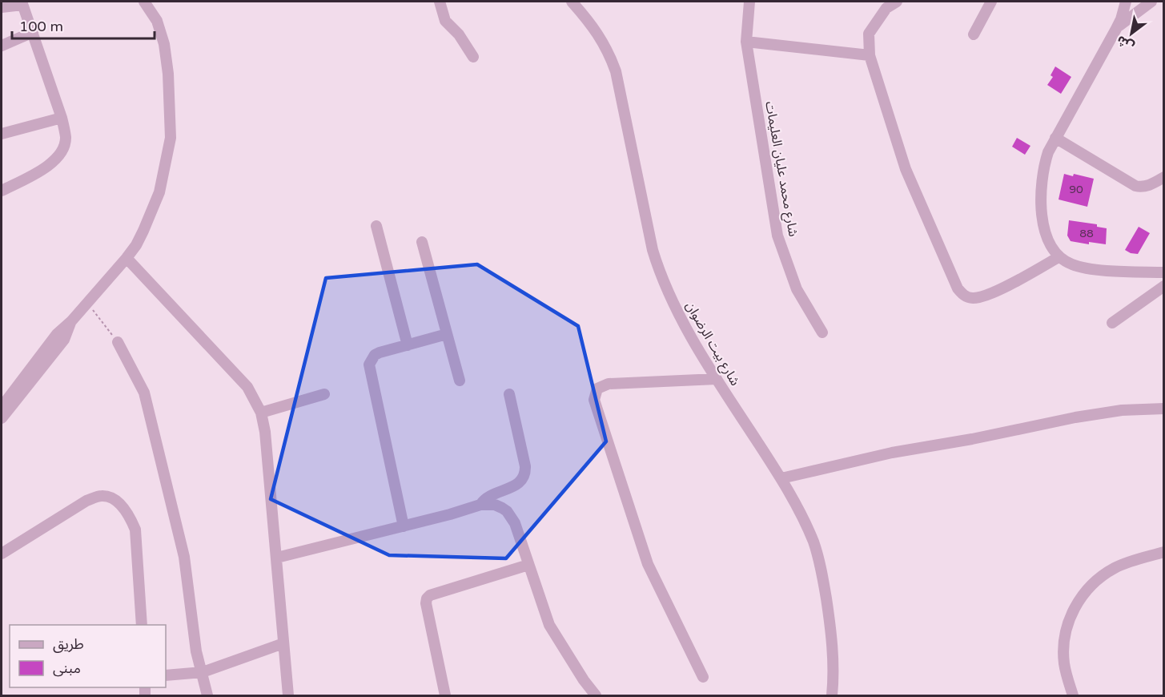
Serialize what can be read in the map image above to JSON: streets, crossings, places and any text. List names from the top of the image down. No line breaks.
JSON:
{"streets":{"street":["شارع محمد عليان العليمات","شارع بيت الرضوان"]},"house_numbers":["90","88"],"legend":["طريق","مبنى"],"scale_bar":"100 m","north":"bottom left"}
